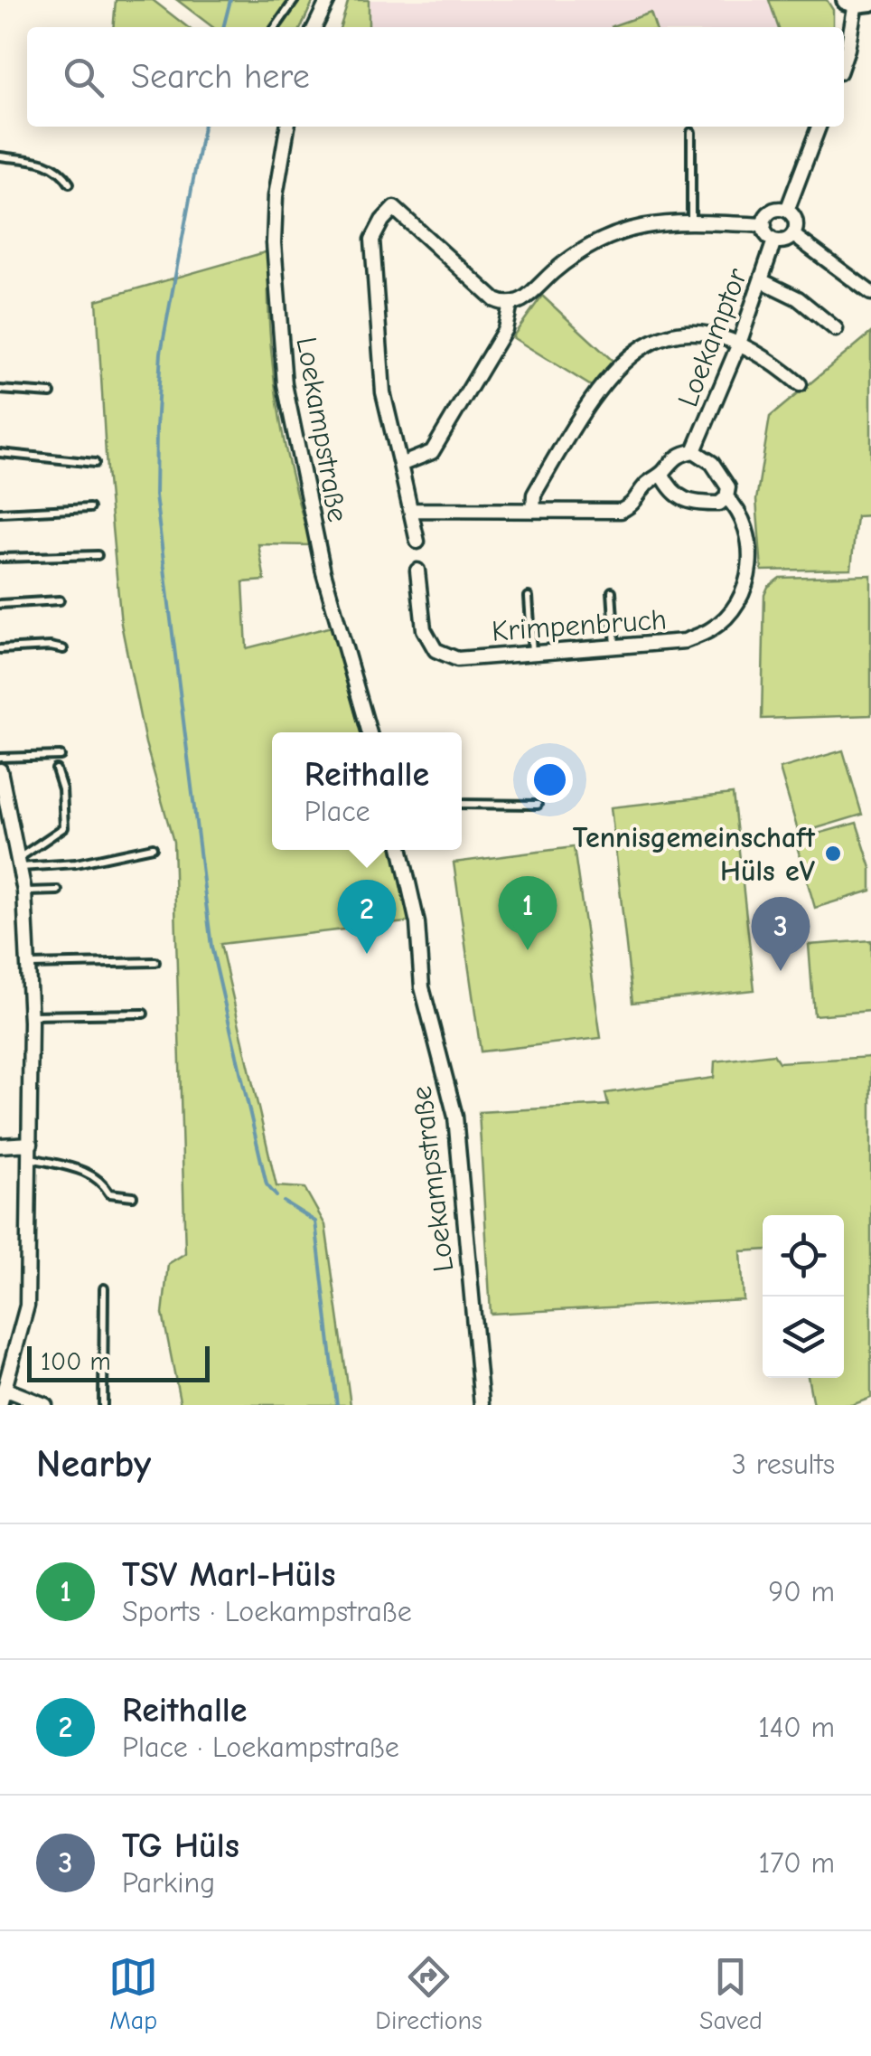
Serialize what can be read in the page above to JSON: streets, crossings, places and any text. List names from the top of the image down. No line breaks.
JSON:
{"streets":{"street":["Loekamptor","Loekampstraße","Krimpenbruch"]},"crossings":[["Loekamptor","Krimpenbruch"]],"places":["Tennisgemeinschaft Hüls eV"],"scale_bar":"100 m","page":{"search":"Search here","popup":["Reithalle","Place"],"pins":["1","2","3"],"scale":"100 m","heading":["Nearby","3 results"],"list":[{"mark":"1","name":"TSV Marl-Hüls","note":"Sports · Loekampstraße","value":"90 m"},{"mark":"2","name":"Reithalle","note":"Place · Loekampstraße","value":"140 m"},{"mark":"3","name":"TG Hüls","note":"Parking","value":"170 m"}],"nav":["Map","Directions","Saved"]}}
